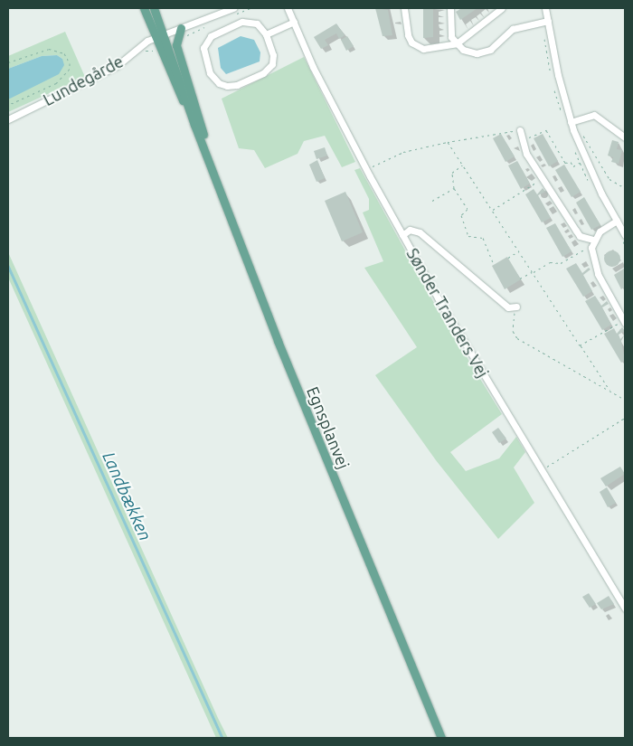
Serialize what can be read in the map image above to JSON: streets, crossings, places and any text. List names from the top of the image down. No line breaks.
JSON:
{"streets":{"main road":["Egnsplanvej"],"street":["Lundegårde","Sønder Tranders Vej"]},"crossings":[["Lundegårde","Egnsplanvej"]],"water":["Landbækken"]}
